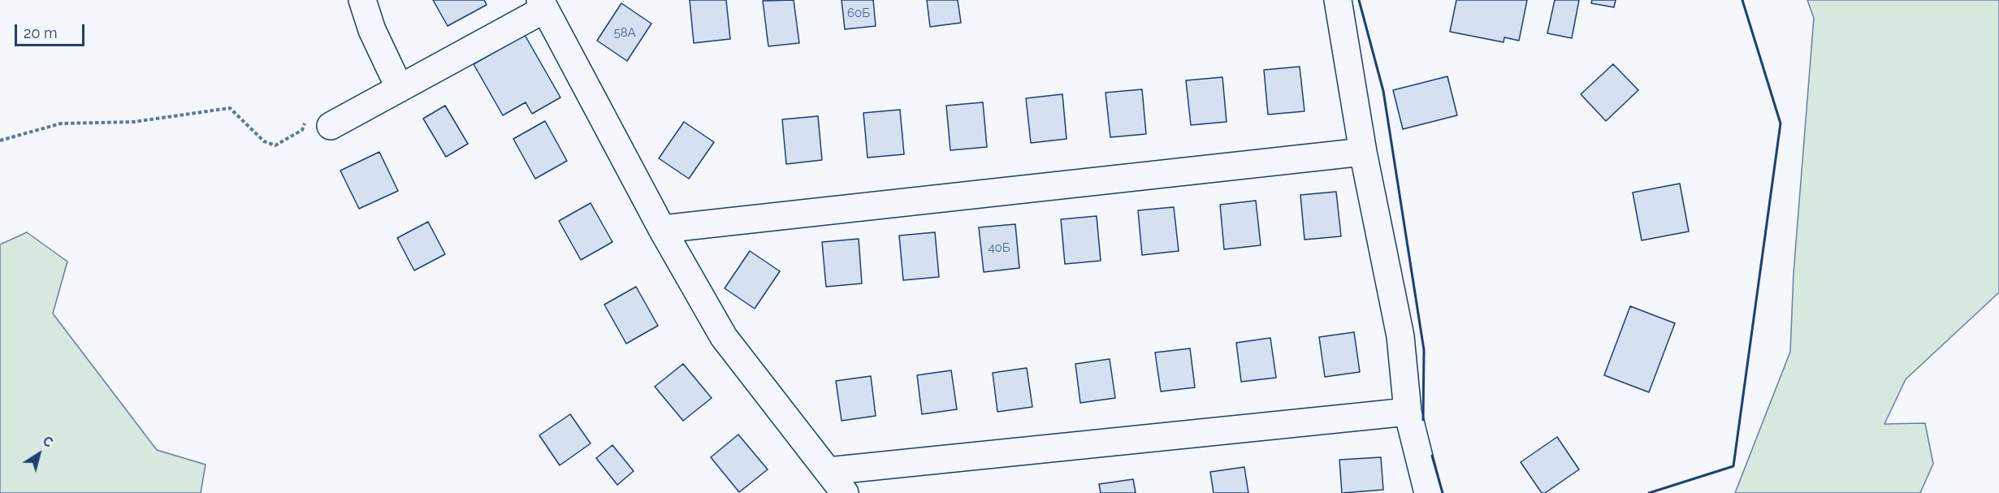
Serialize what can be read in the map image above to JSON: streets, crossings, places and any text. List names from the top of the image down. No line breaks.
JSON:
{"house_numbers":["60Б","58А","40Б"],"scale_bar":"20 m","north":"top right"}
